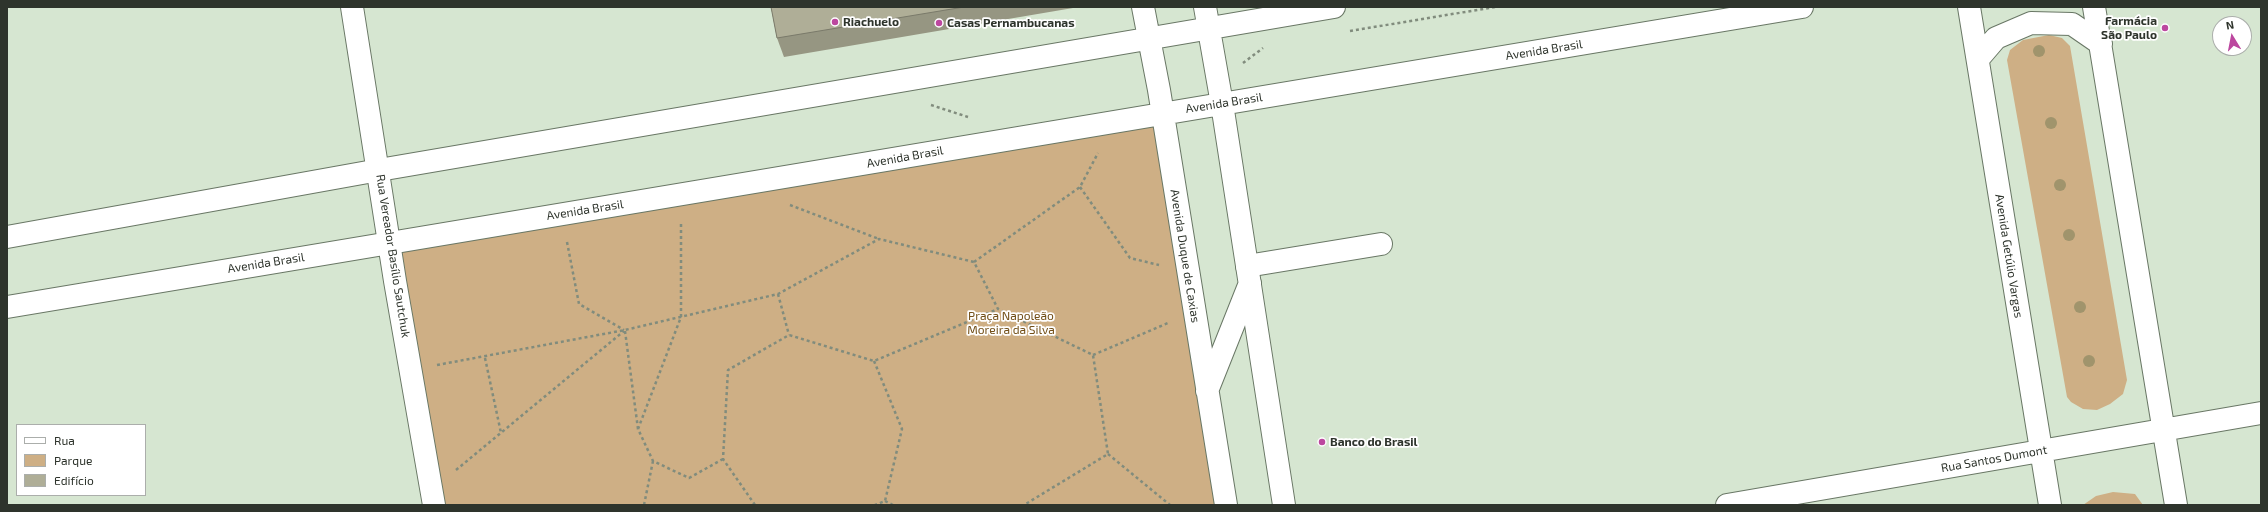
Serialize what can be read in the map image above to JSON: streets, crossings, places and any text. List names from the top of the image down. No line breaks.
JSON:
{"streets":{"main road":["Avenida Brasil","Rua Vereador Basílio Sautchuk","Avenida Duque de Caxias","Avenida Getúlio Vargas","Rua Santos Dumont"]},"crossings":[["Avenida Brasil","Rua Vereador Basílio Sautchuk"],["Avenida Brasil","Avenida Duque de Caxias"],["Avenida Getúlio Vargas","Rua Santos Dumont"]],"parks":["Praça Napoleão Moreira da Silva"],"places":["Riachuelo","Casas Pernambucanas","Farmácia São Paulo","Banco do Brasil"],"legend":["Rua","Parque","Edifício"],"north":"top"}
